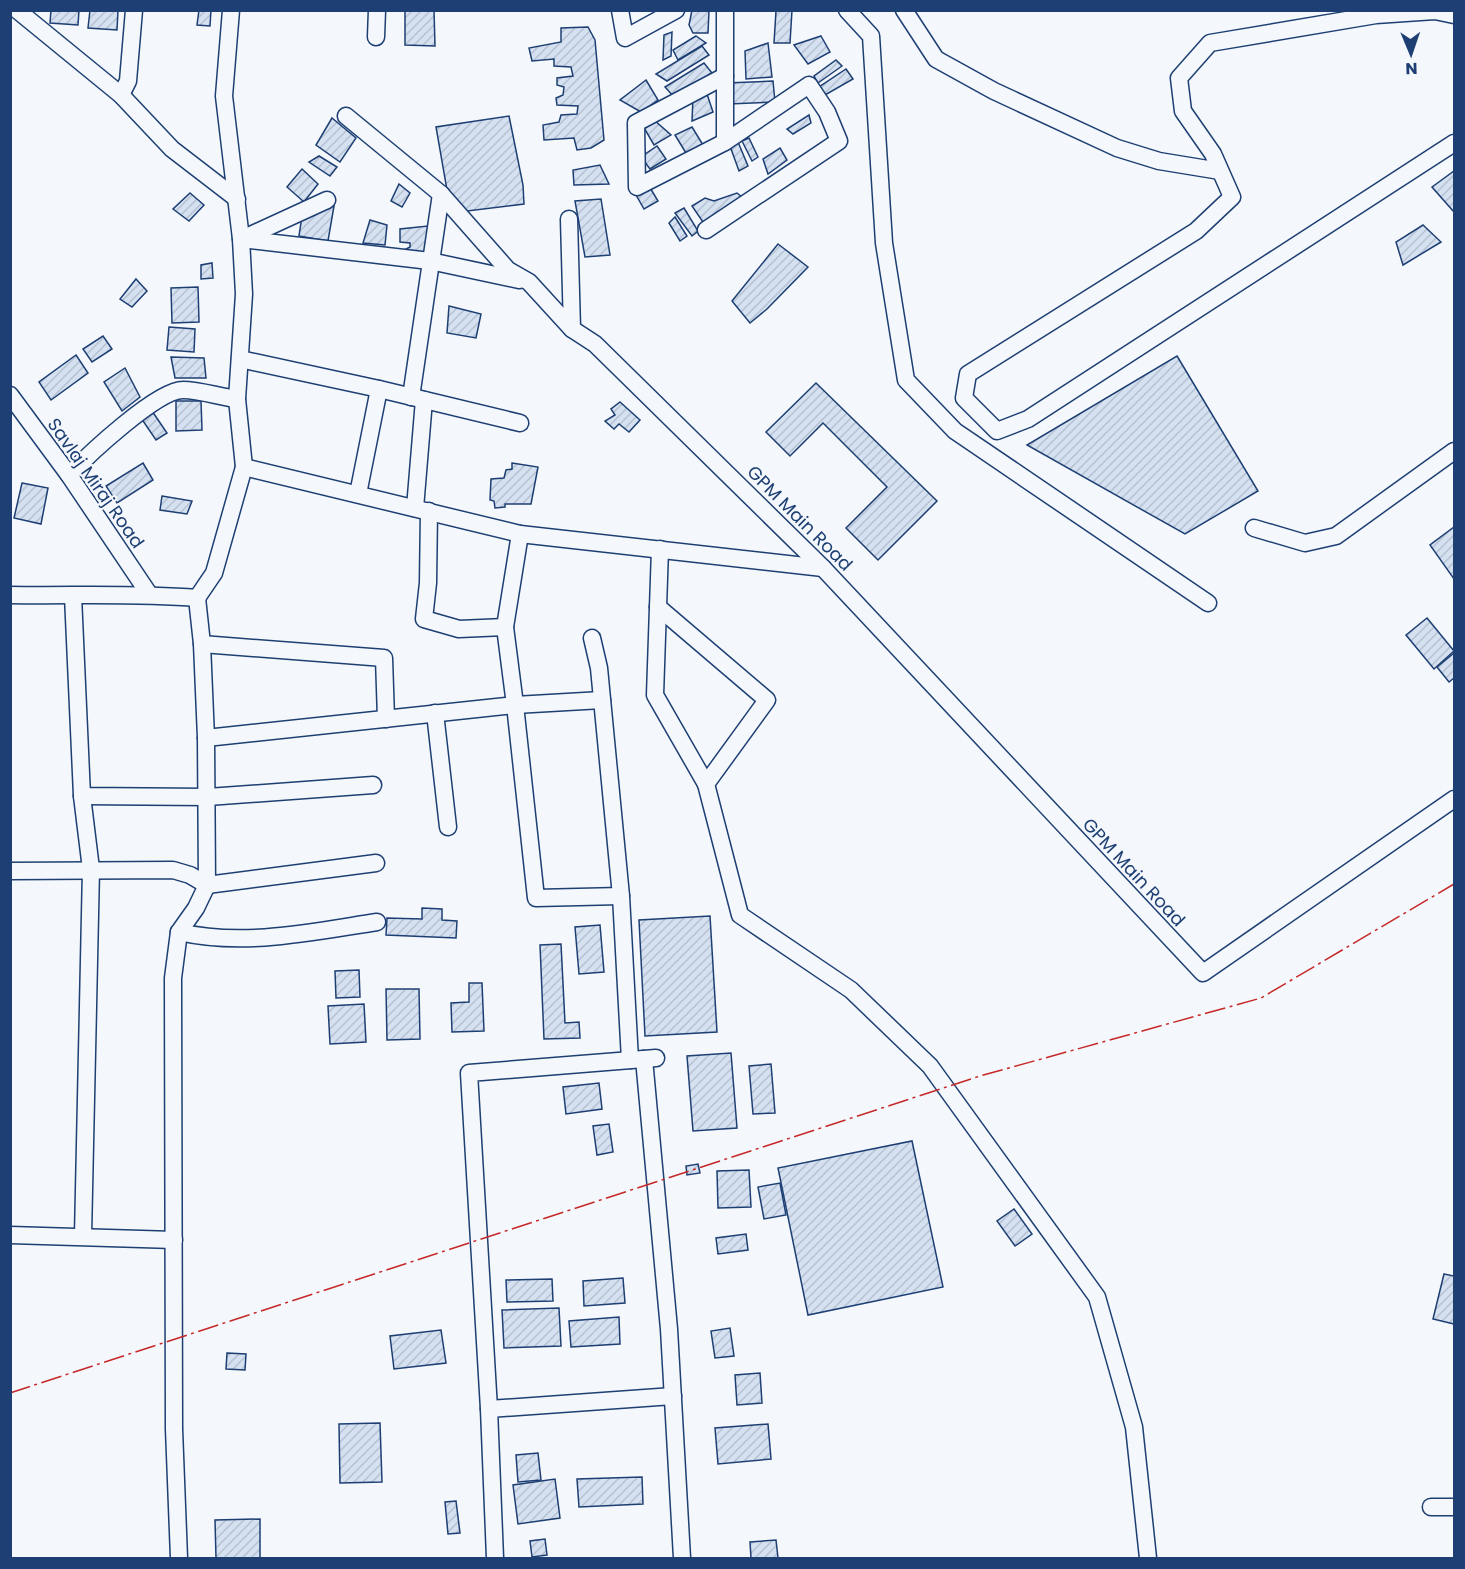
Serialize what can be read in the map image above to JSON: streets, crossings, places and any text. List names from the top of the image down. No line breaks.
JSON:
{"streets":{"street":["Savlaj Miraj Road","GPM Main Road"]},"north":"bottom"}
